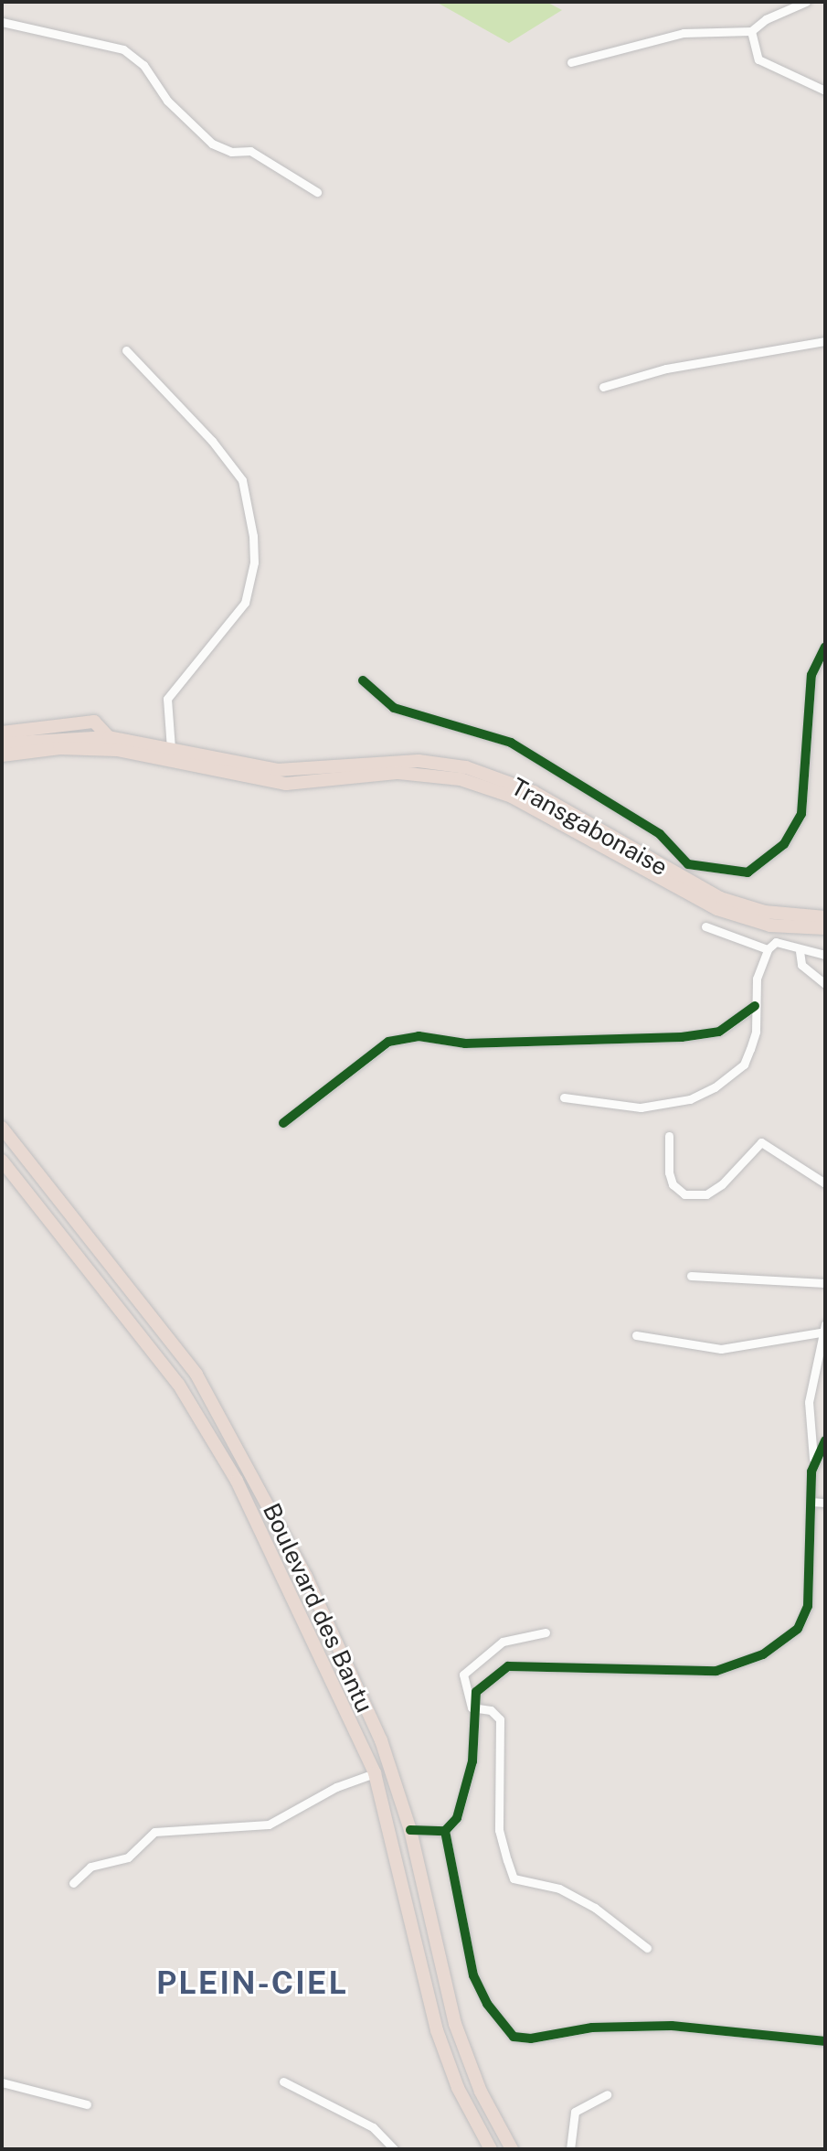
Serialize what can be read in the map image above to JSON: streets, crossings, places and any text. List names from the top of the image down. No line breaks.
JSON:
{"streets":{"highway":["Transgabonaise","Boulevard des Bantu"]},"districts":["PLEIN-CIEL"]}
